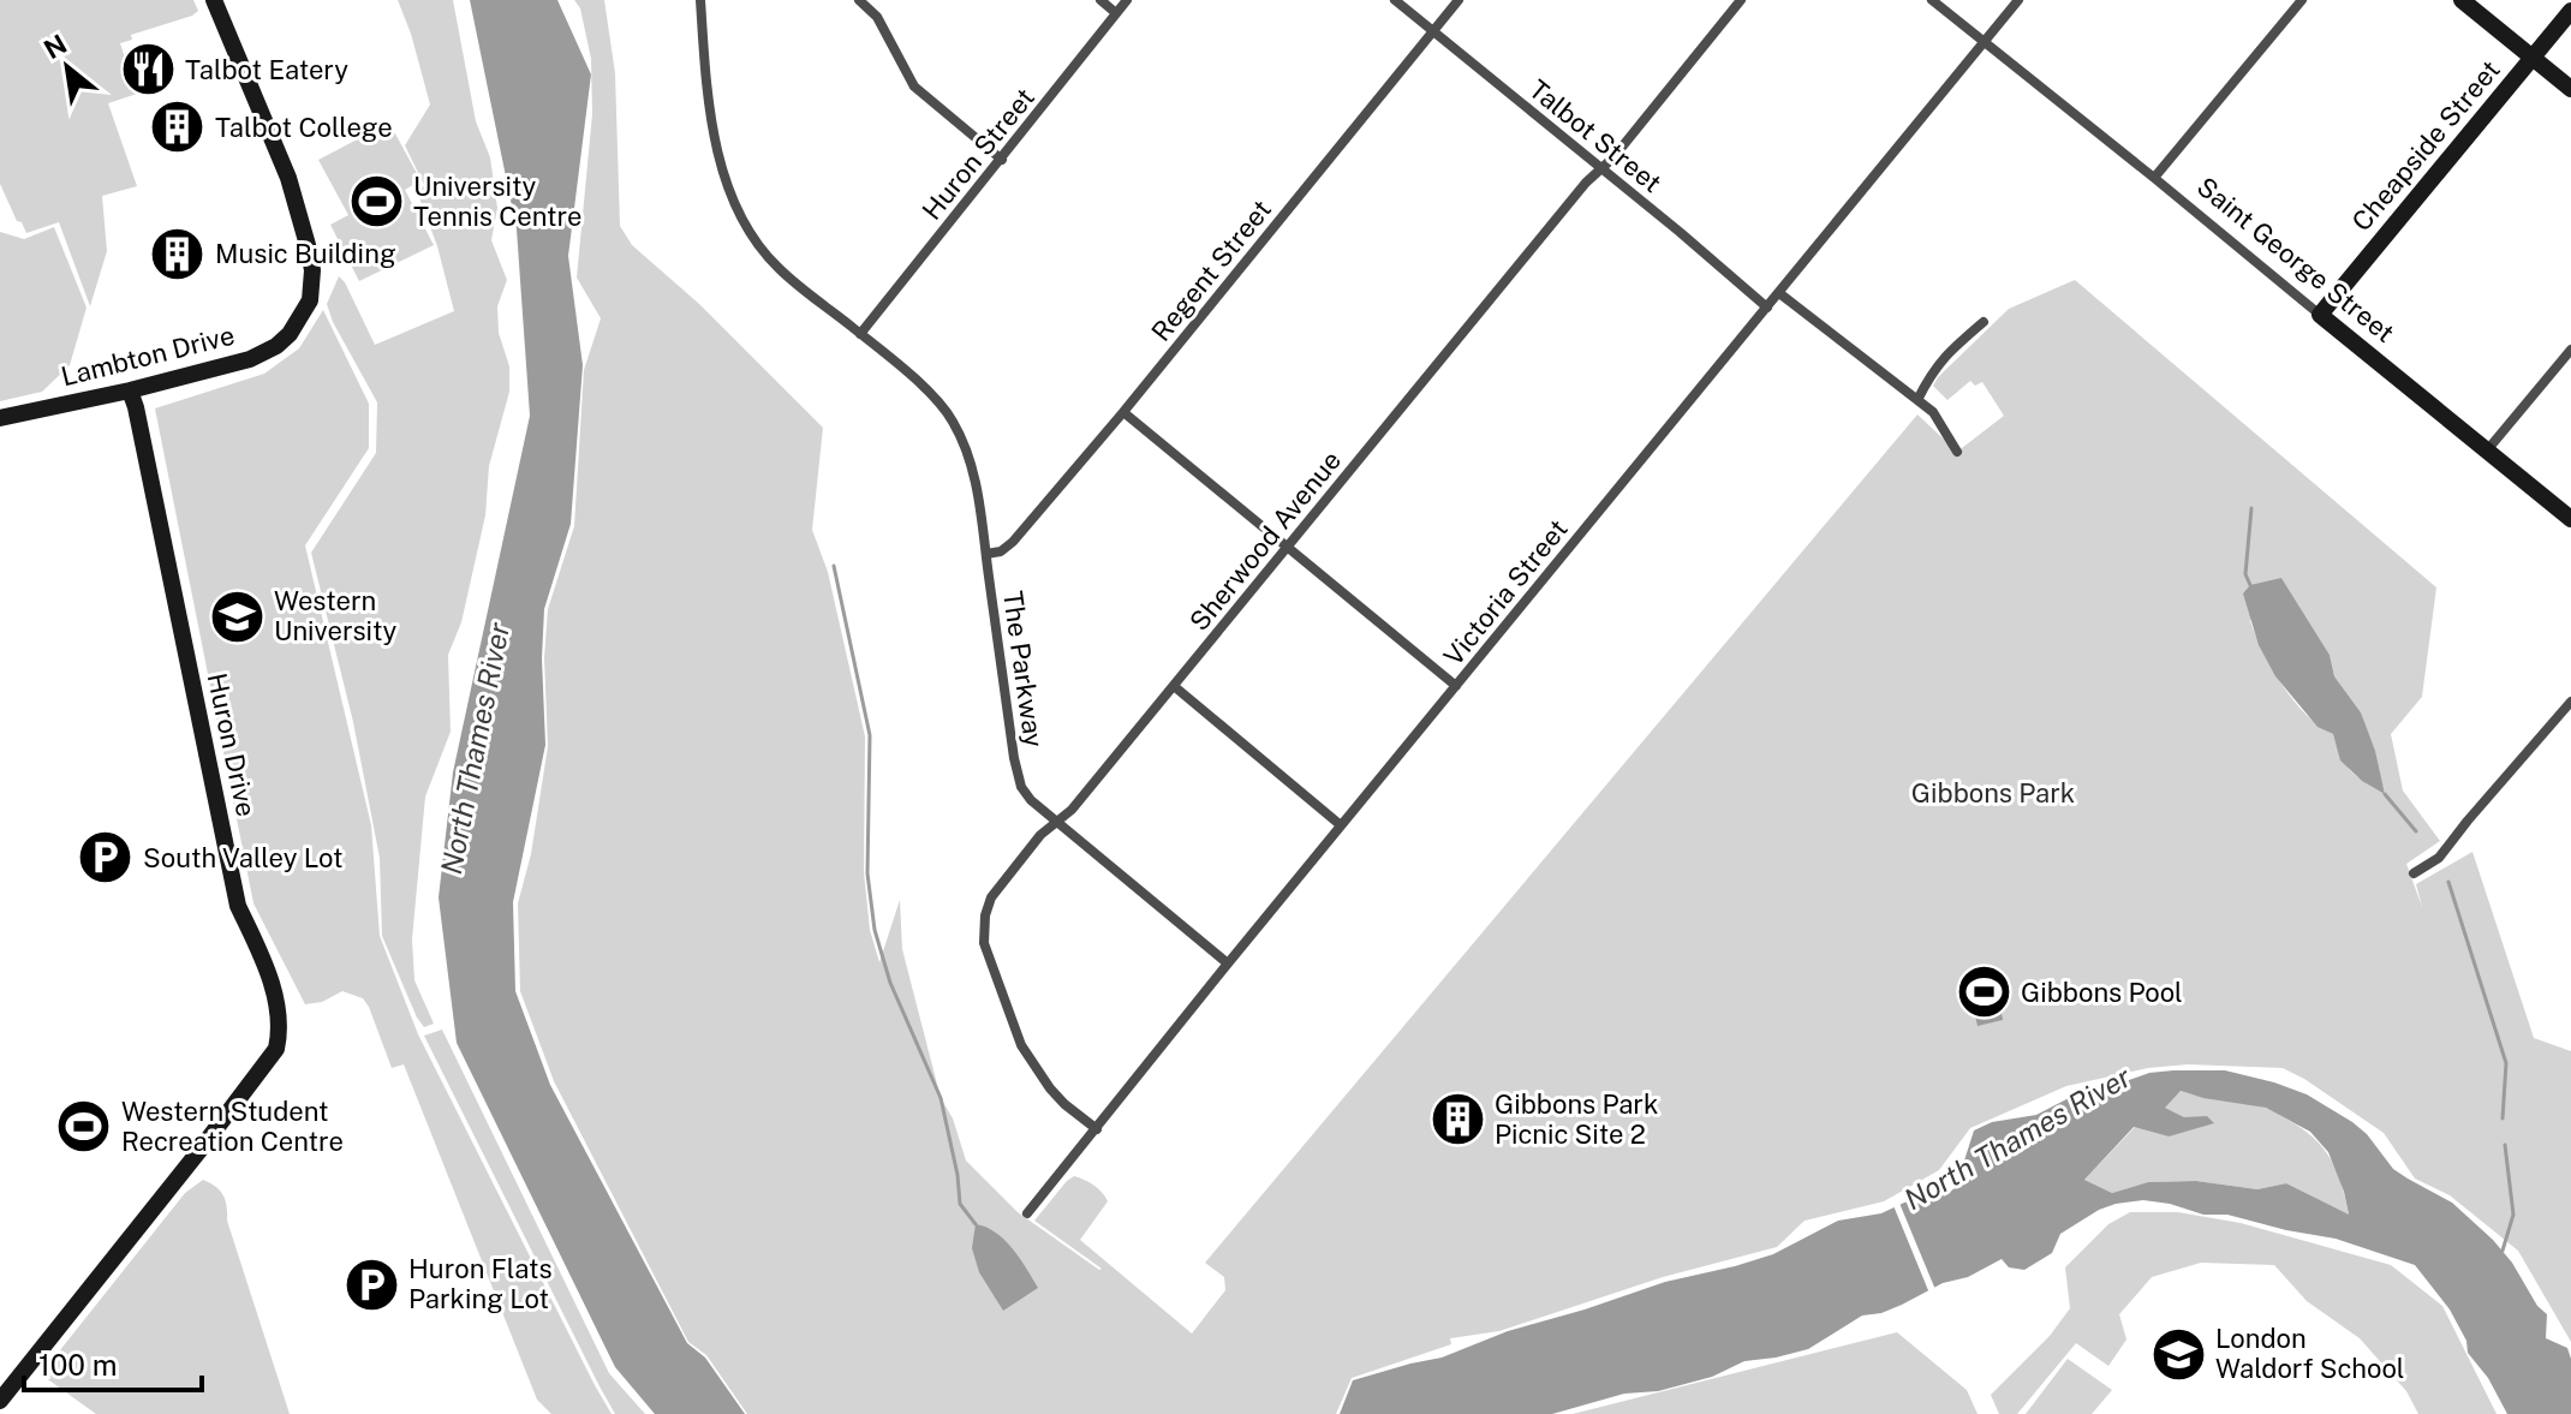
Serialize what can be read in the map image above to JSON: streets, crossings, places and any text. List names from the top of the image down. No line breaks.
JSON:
{"streets":{"street":["Talbot Street","Cheapside Street","Huron Street","Saint George Street","Regent Street","Lambton Drive","Sherwood Avenue","Victoria Street","The Parkway","Huron Drive"]},"crossings":[["Talbot Street","Regent Street"],["Talbot Street","Sherwood Avenue"],["Talbot Street","Victoria Street"],["Cheapside Street","Saint George Street"],["Huron Street","The Parkway"],["Saint George Street","Victoria Street"],["Regent Street","The Parkway"],["Lambton Drive","Huron Drive"],["Sherwood Avenue","Victoria Street"],["Sherwood Avenue","The Parkway"],["Victoria Street","The Parkway"]],"water":["North Thames River"],"parks":["Gibbons Park"],"places":{"restaurant":["Talbot Eatery"],"building":["Talbot College","Music Building","Gibbons Park Picnic Site 2"],"sports":["University Tennis Centre","Gibbons Pool","Western Student Recreation Centre"],"school or university":["Western University","London Waldorf School"],"parking":["South Valley Lot","Huron Flats Parking Lot"]},"scale_bar":"100 m","north":"top left"}
